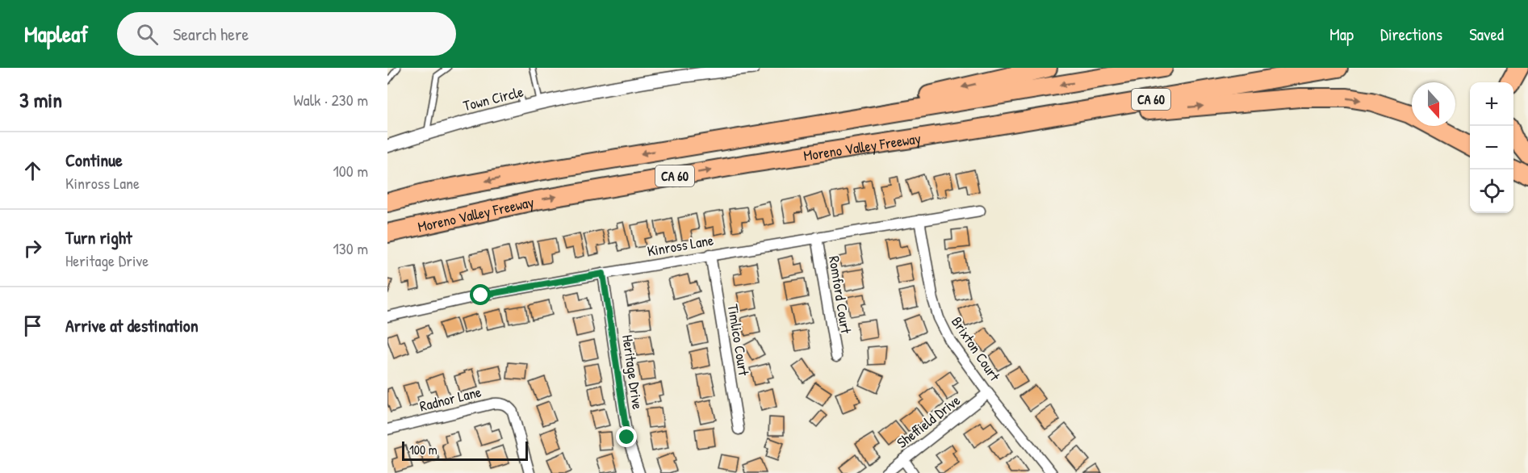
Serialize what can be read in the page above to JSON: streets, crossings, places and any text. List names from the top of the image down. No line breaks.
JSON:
{"streets":{"highway":["CA 60","Moreno Valley Freeway"],"street":["Town Circle","Kinross Lane","Romford Court","Timlico Court","Brixton Court","Heritage Drive","Radnor Lane","Sheffield Drive"]},"crossings":[["Kinross Lane","Romford Court"],["Kinross Lane","Timlico Court"],["Kinross Lane","Brixton Court"],["Kinross Lane","Heritage Drive"],["Brixton Court","Sheffield Drive"]],"scale_bar":"100 m","north":"bottom","page":{"header":"Mapleaf","search":"Search here","nav":["Map","Directions","Saved"],"heading":["3 min","Walk · 230 m"],"map_buttons":["+","−"],"list":[["Continue","Kinross Lane","100 m"],["Turn right","Heritage Drive","130 m"],"Arrive at destination"],"scale":"100 m"}}
